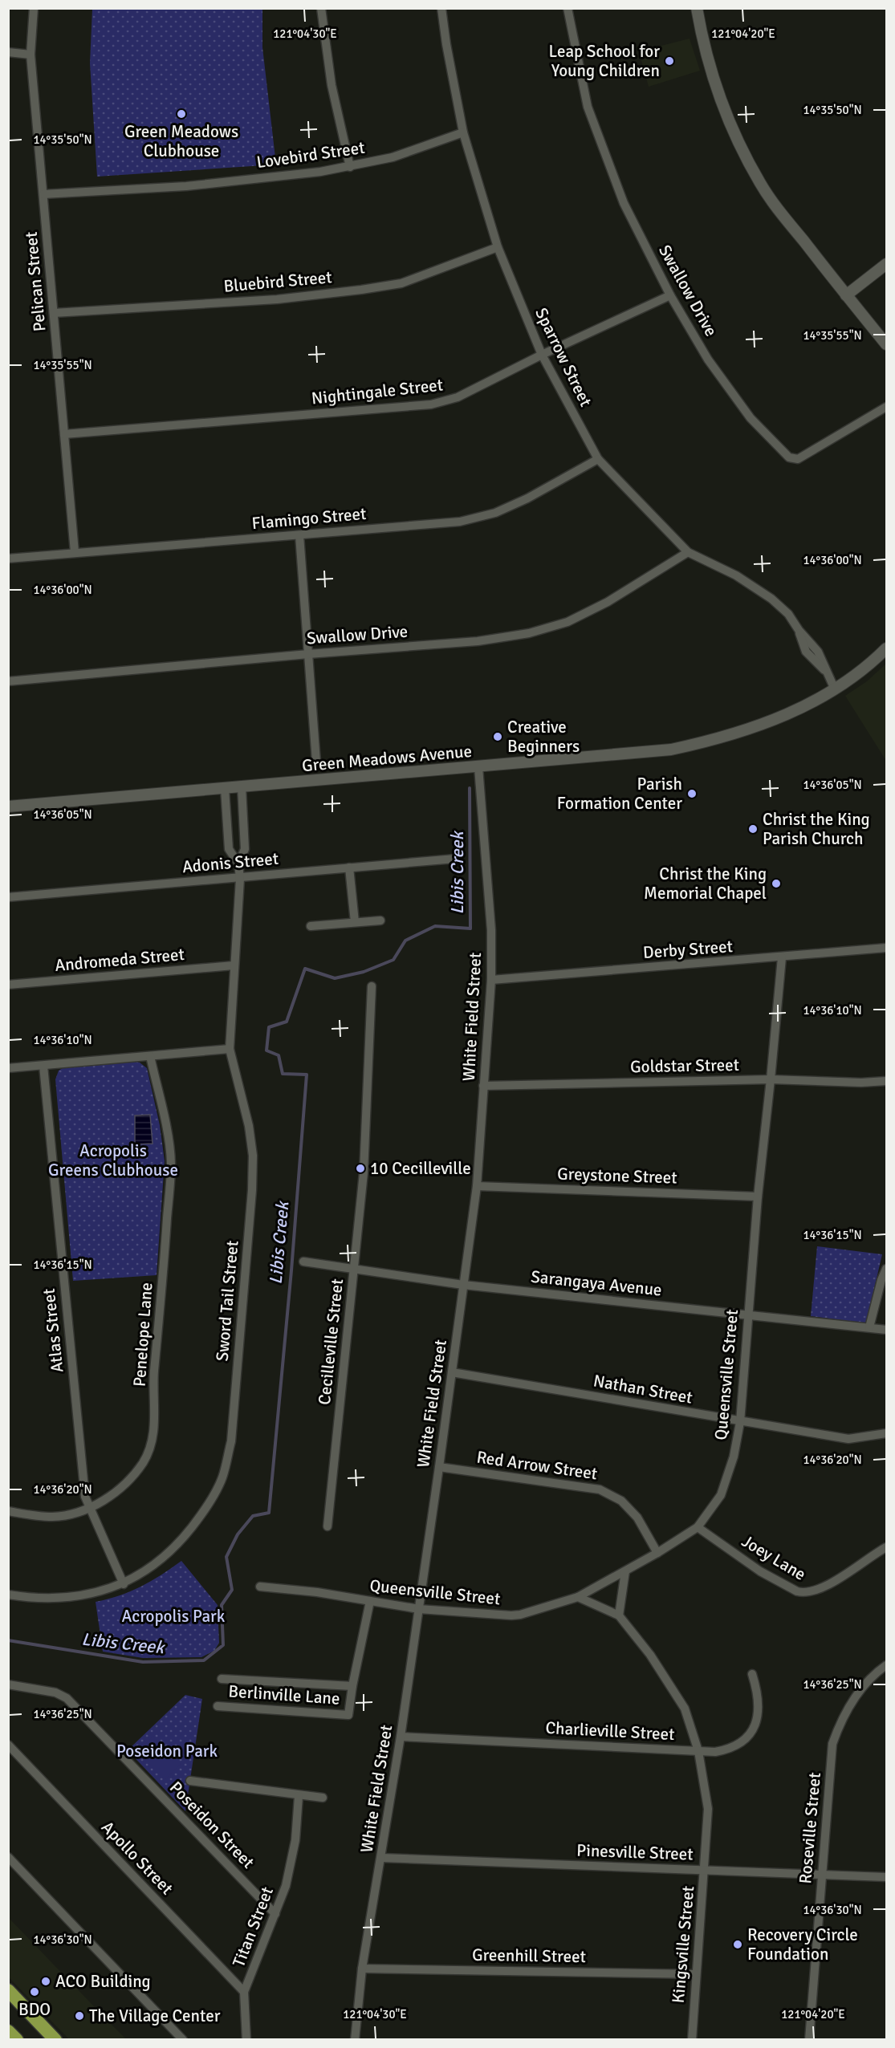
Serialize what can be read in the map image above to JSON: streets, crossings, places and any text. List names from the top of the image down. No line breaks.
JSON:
{"streets":{"street":["Lovebird Street","Pelican Street","Bluebird Street","Swallow Drive","Sparrow Street","Nightingale Street","Flamingo Street","Green Meadows Avenue","Adonis Street","Derby Street","Andromeda Street","White Field Street","Goldstar Street","Greystone Street","Sarangaya Avenue","Sword Tail Street","Atlas Street","Penelope Lane","Cecilleville Street","Queensville Street","Nathan Street","Red Arrow Street","Joey Lane","Berlinville Lane","Charlieville Street","Poseidon Street","Roseville Street","Pinesville Street","Apollo Street","Titan Street","Kingsville Street","Greenhill Street"]},"crossings":[["Lovebird Street","Pelican Street"],["Lovebird Street","Sparrow Street"],["Pelican Street","Bluebird Street"],["Pelican Street","Nightingale Street"],["Pelican Street","Flamingo Street"],["Bluebird Street","Sparrow Street"],["Swallow Drive","Sparrow Street"],["Swallow Drive","Nightingale Street"],["Sparrow Street","Nightingale Street"],["Sparrow Street","Flamingo Street"],["Sparrow Street","Green Meadows Avenue"],["Green Meadows Avenue","White Field Street"],["Green Meadows Avenue","Sword Tail Street"],["Adonis Street","Sword Tail Street"],["Derby Street","White Field Street"],["Derby Street","Queensville Street"],["Andromeda Street","Sword Tail Street"],["White Field Street","Goldstar Street"],["White Field Street","Greystone Street"],["White Field Street","Sarangaya Avenue"],["White Field Street","Queensville Street"],["White Field Street","Nathan Street"],["White Field Street","Red Arrow Street"],["White Field Street","Charlieville Street"],["White Field Street","Pinesville Street"],["White Field Street","Greenhill Street"],["Goldstar Street","Queensville Street"],["Greystone Street","Queensville Street"],["Sarangaya Avenue","Cecilleville Street"],["Sarangaya Avenue","Queensville Street"],["Sword Tail Street","Atlas Street"],["Atlas Street","Penelope Lane"],["Queensville Street","Nathan Street"],["Queensville Street","Red Arrow Street"],["Queensville Street","Joey Lane"],["Queensville Street","Berlinville Lane"],["Queensville Street","Kingsville Street"],["Charlieville Street","Kingsville Street"],["Poseidon Street","Titan Street"],["Roseville Street","Pinesville Street"],["Pinesville Street","Kingsville Street"],["Apollo Street","Titan Street"],["Kingsville Street","Greenhill Street"]],"water":["Libis Creek"],"parks":["Acropolis Greens Clubhouse","Acropolis Park","Poseidon Park"],"places":["Leap School for Young Children","Green Meadows Clubhouse","Creative Beginners","Parish Formation Center","Christ the King Parish Church","Christ the King Memorial Chapel","10 Cecilleville","Recovery Circle Foundation","ACO Building","BDO","The Village Center"],"coordinates":["121°04'30\"E","121°04'20\"E","14°35'50\"N","14°35'55\"N","14°36'00\"N","14°36'05\"N","14°36'10\"N","14°36'15\"N","14°36'20\"N","14°36'25\"N","14°36'30\"N"]}
